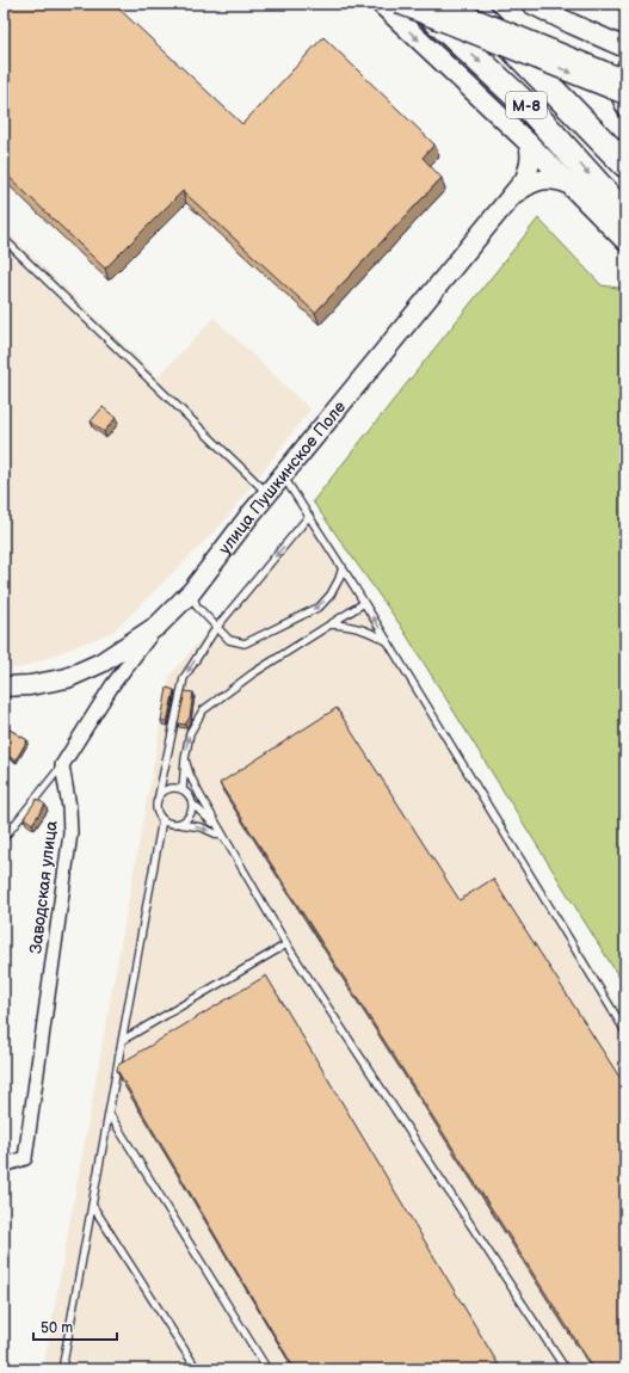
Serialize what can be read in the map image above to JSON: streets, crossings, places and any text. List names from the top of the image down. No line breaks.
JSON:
{"streets":{"highway":["М-8"],"main road":["улица Пушкинское Поле"],"street":["Заводская улица"]},"scale_bar":"50 m"}
